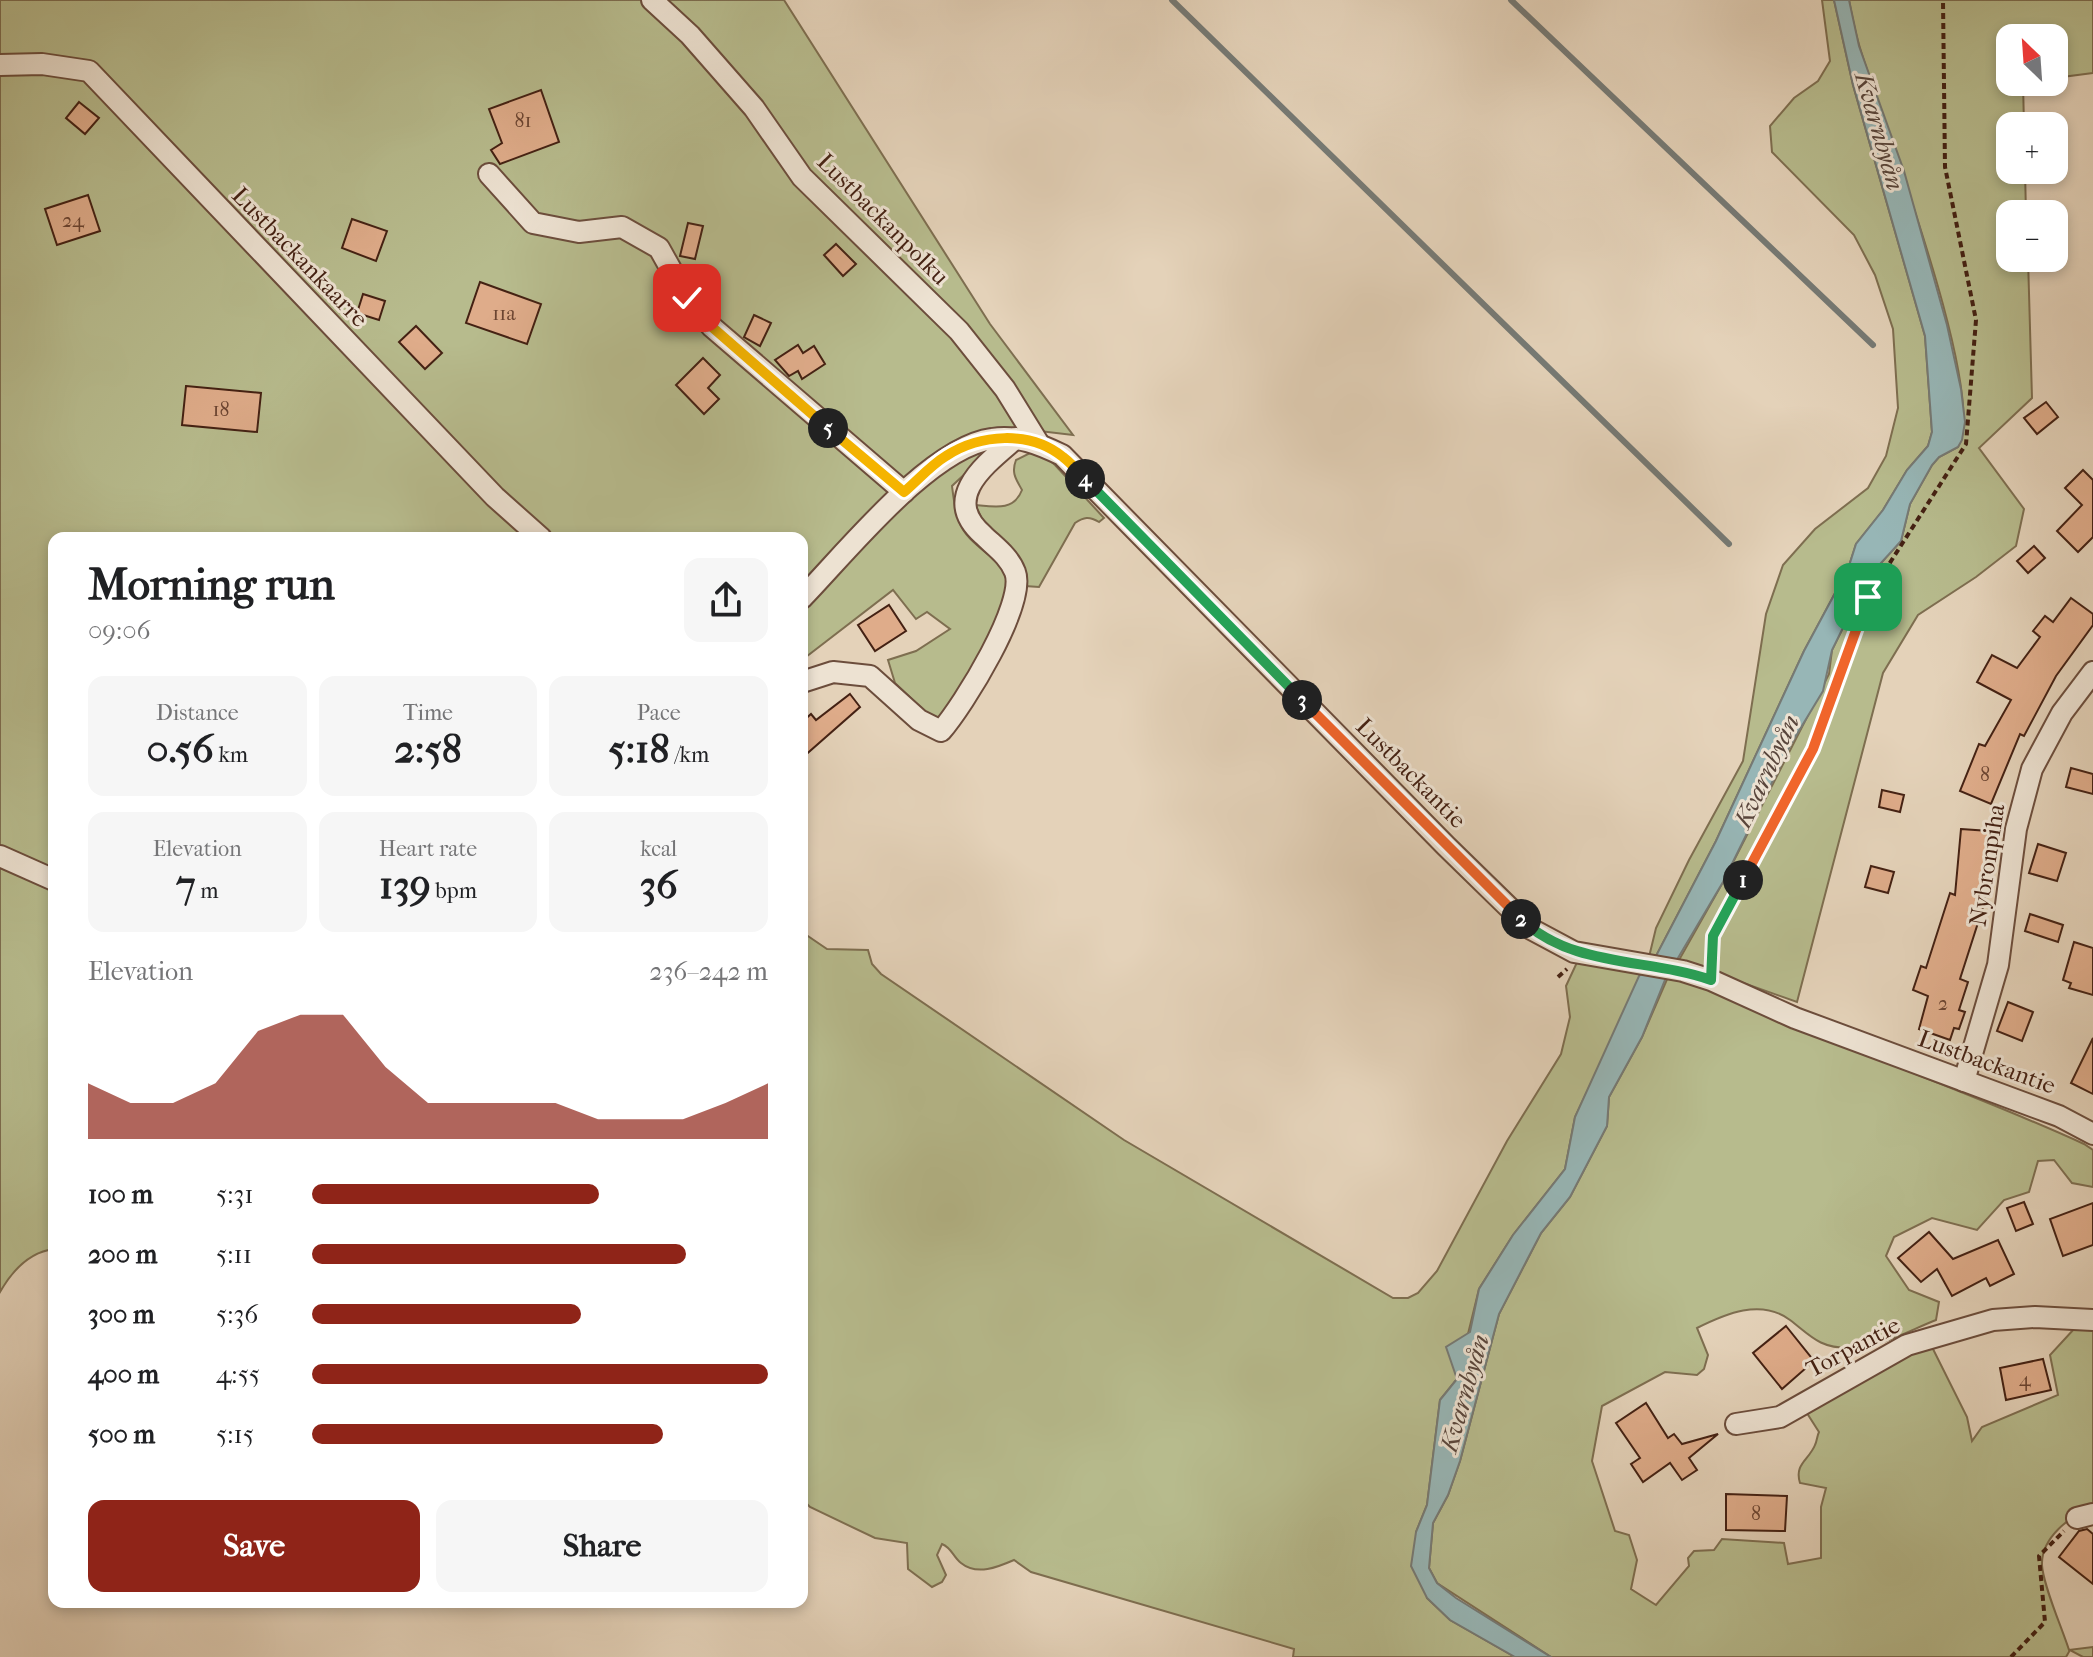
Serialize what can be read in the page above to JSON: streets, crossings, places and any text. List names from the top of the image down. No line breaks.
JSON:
{"streets":{"street":["Lustbackanpolku","Lustbackankaarre","Lustbackantie","Nybronpiha","Torpantie"]},"crossings":[["Lustbackanpolku","Lustbackantie"],["Lustbackantie","Nybronpiha"]],"water":["Kvarnbyån"],"house_numbers":["81","24","11a","18","8","2","4","8"],"north":"top left","page":{"map_buttons":["+","−"],"pins":["5","4","3","1","2"],"heading":["Morning run","09:06"],"stats":[["Distance","0.56 km"],["Time","2:58"],["Pace","5:18 /km"],["Elevation","7 m"],["Heart rate","139 bpm"],["kcal","36"]],"chart":["Elevation","236–242 m"],"list":[{"name":"100 m","note":"5:31"},{"name":"200 m","note":"5:11"},{"name":"300 m","note":"5:36"},{"name":"400 m","note":"4:55"},{"name":"500 m","note":"5:15"}],"buttons":["Save","Share"]}}
